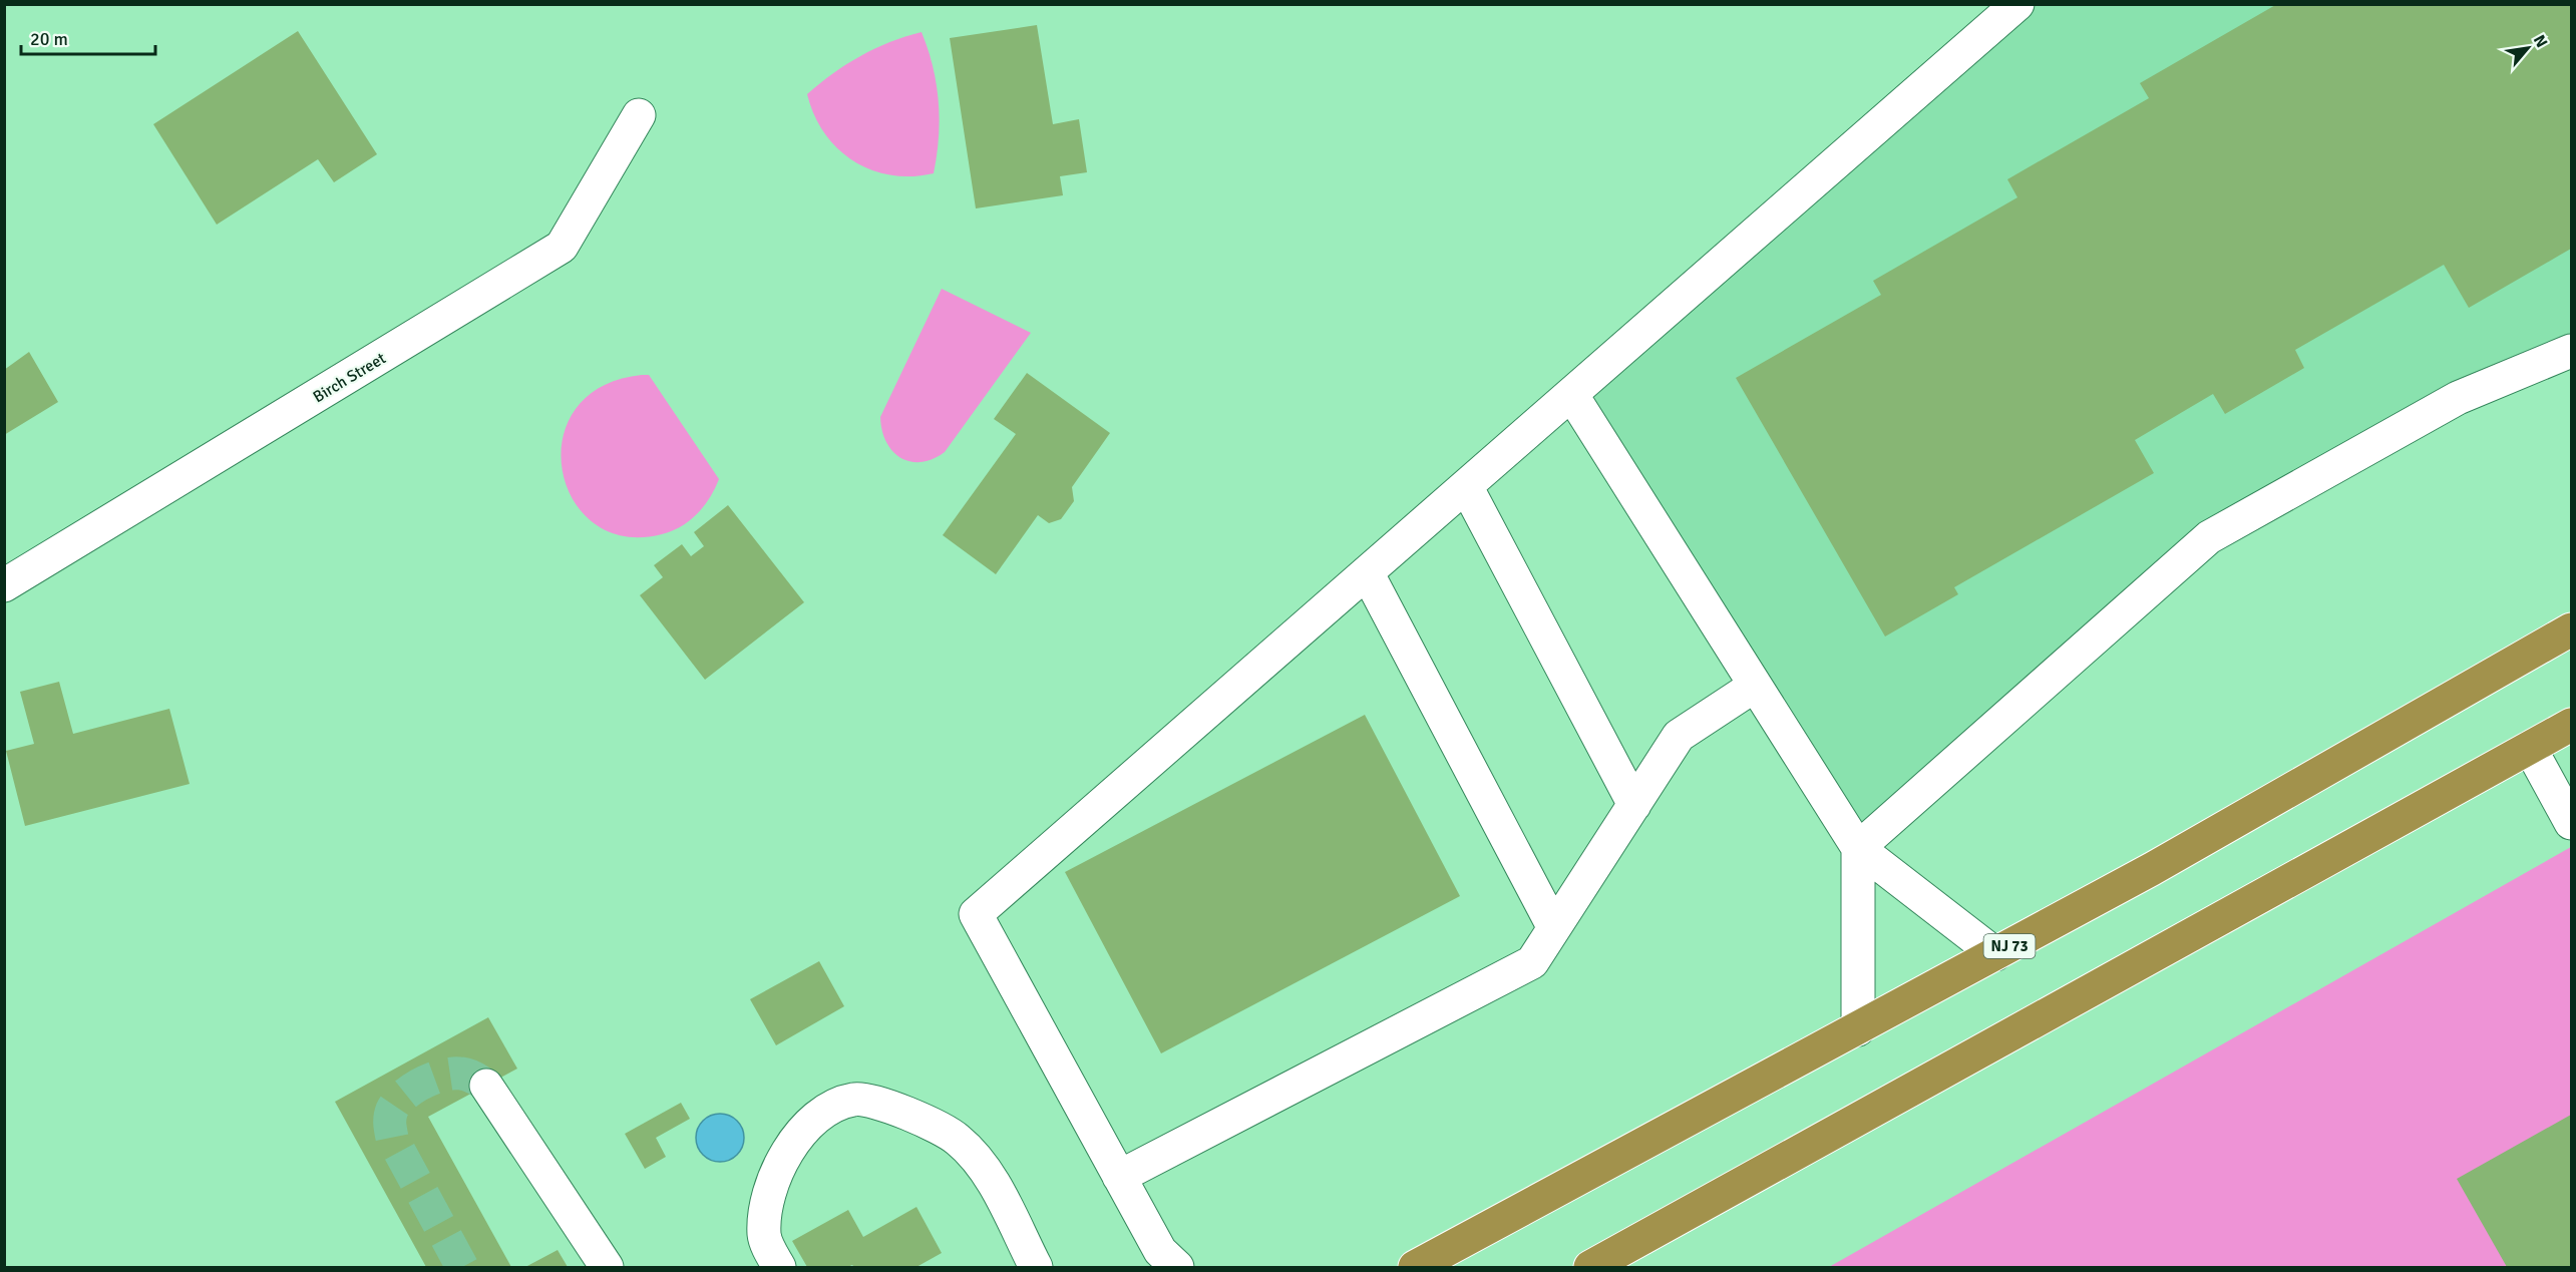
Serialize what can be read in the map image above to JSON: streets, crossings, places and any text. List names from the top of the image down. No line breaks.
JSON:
{"streets":{"highway":["NJ 73"],"street":["Birch Street"]},"scale_bar":"20 m","north":"top right"}
